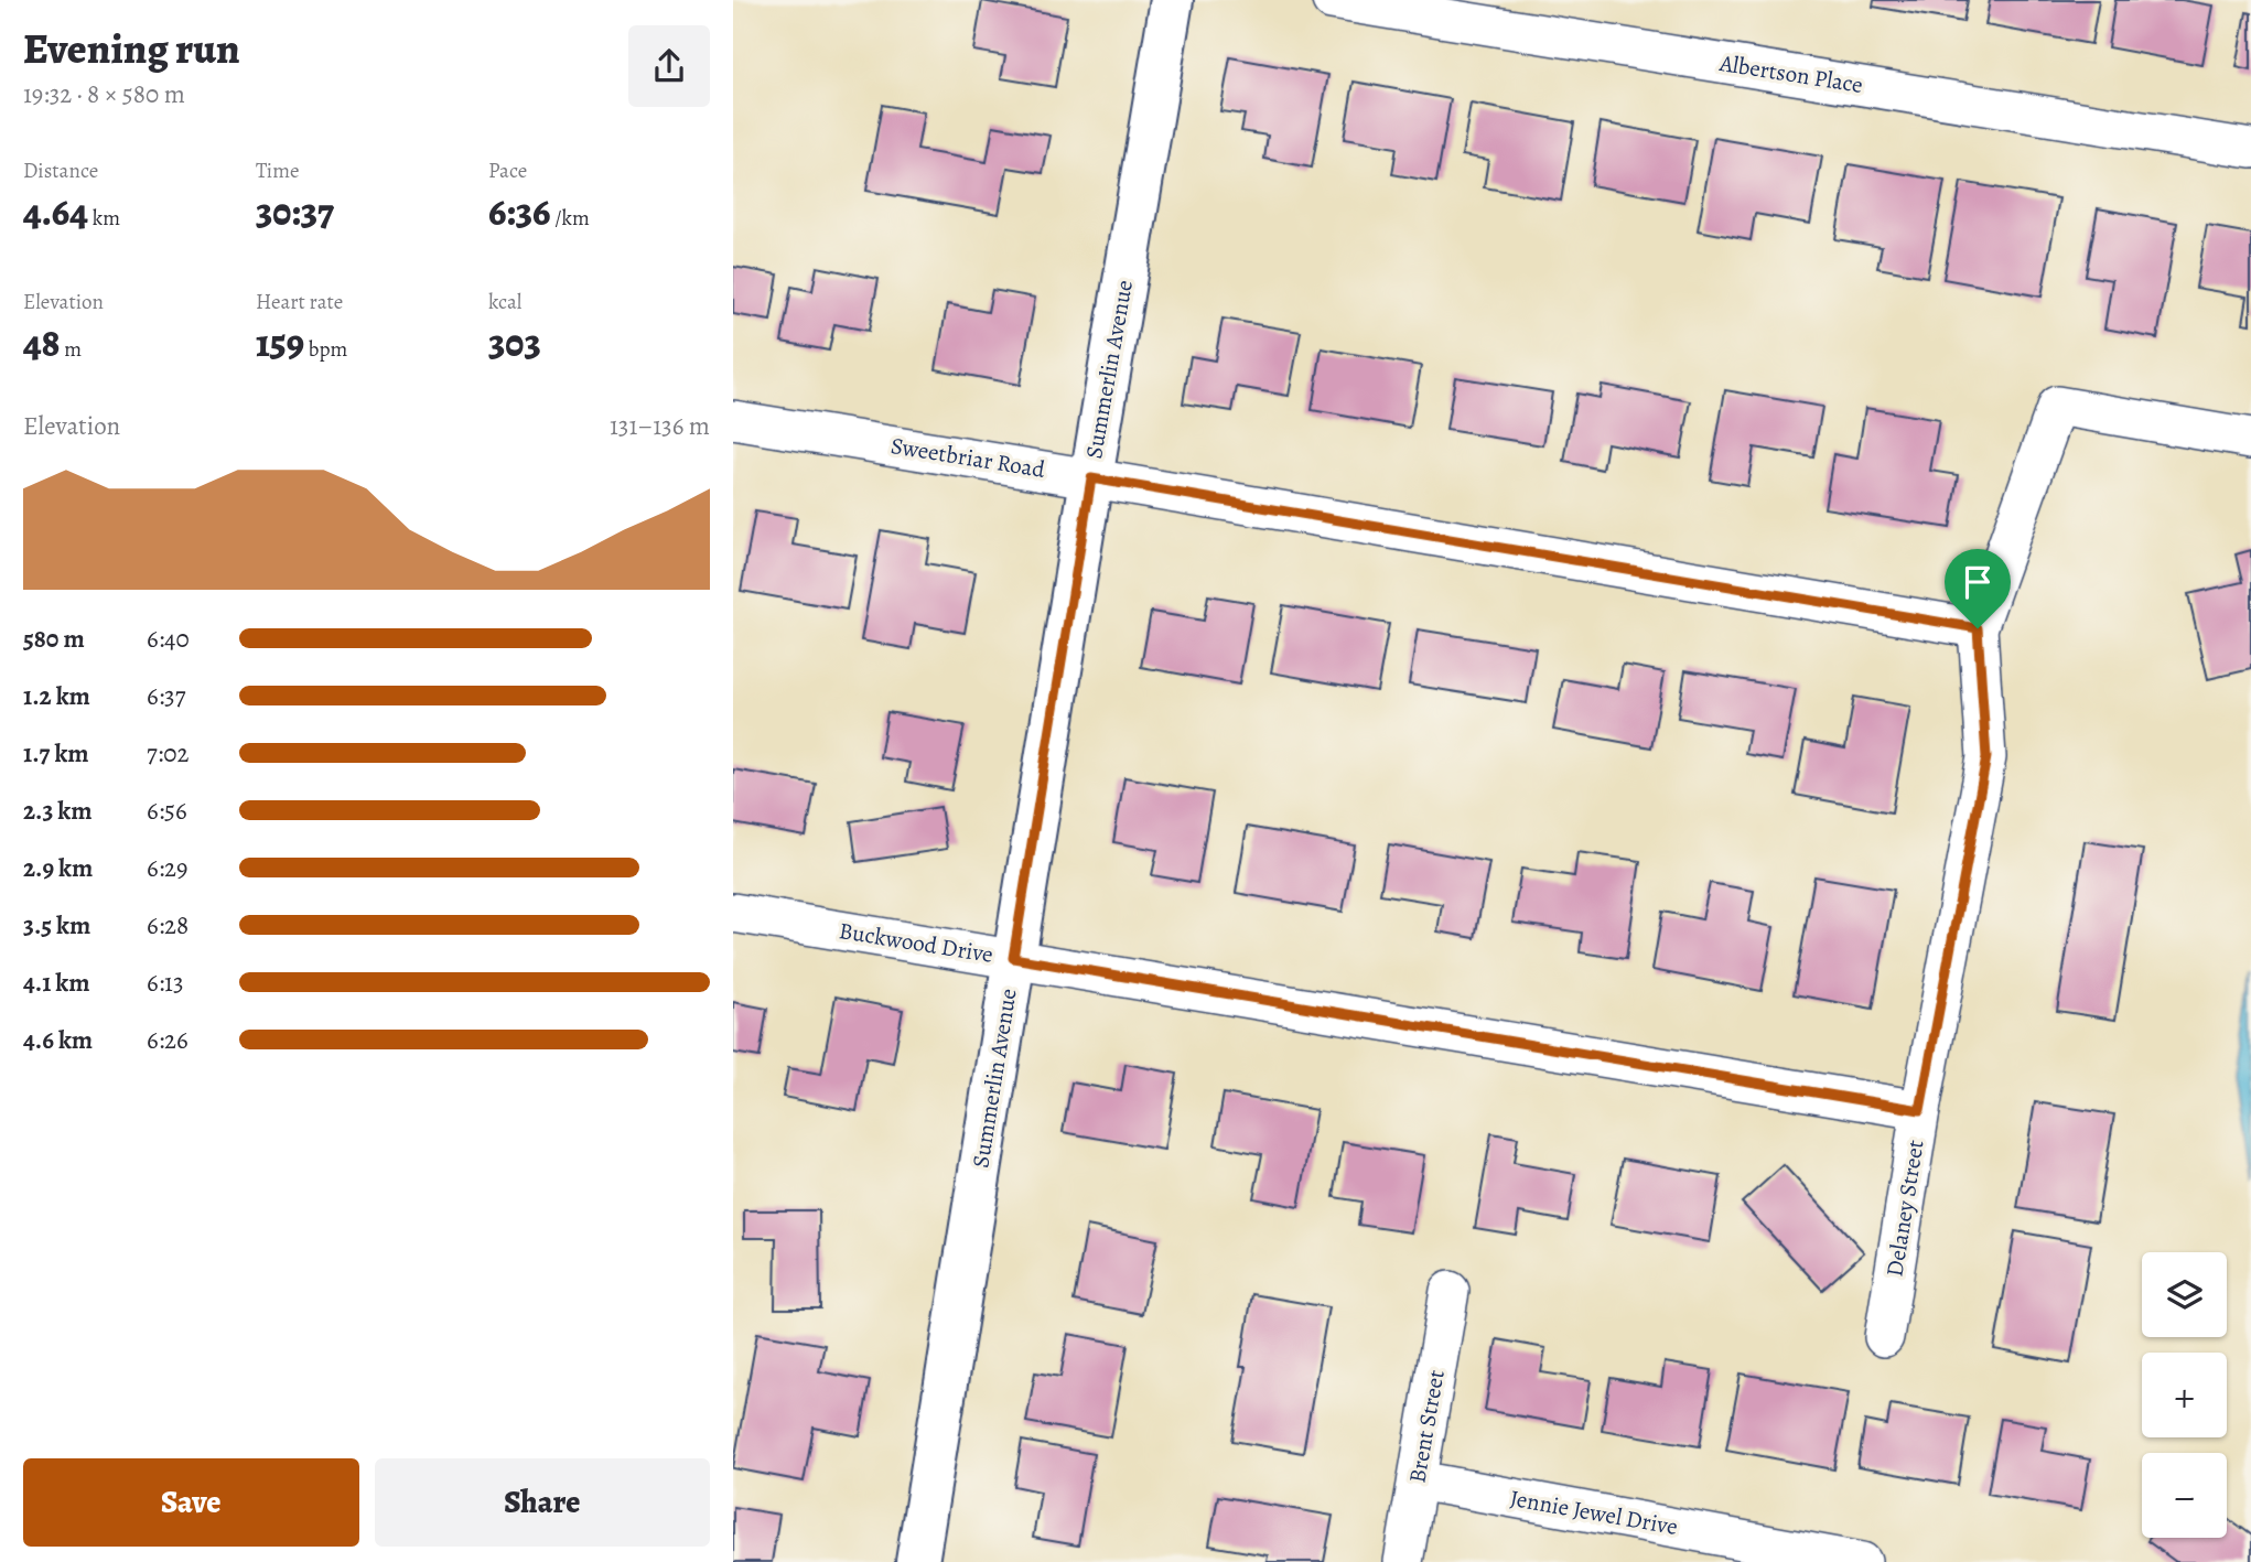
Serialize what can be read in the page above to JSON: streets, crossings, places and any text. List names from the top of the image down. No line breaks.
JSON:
{"streets":{"street":["Albertson Place","Summerlin Avenue","Sweetbriar Road","Buckwood Drive","Delaney Street","Brent Street","Jennie Jewel Drive"]},"crossings":[["Summerlin Avenue","Sweetbriar Road"],["Summerlin Avenue","Buckwood Drive"],["Sweetbriar Road","Delaney Street"],["Buckwood Drive","Delaney Street"],["Brent Street","Jennie Jewel Drive"]],"page":{"heading":["Evening run","19:32 · 8 × 580 m"],"stats":[["Distance","4.64 km"],["Time","30:37"],["Pace","6:36 /km"],["Elevation","48 m"],["Heart rate","159 bpm"],["kcal","303"]],"chart":["Elevation","131–136 m"],"list":[{"name":"580 m","note":"6:40"},{"name":"1.2 km","note":"6:37"},{"name":"1.7 km","note":"7:02"},{"name":"2.3 km","note":"6:56"},{"name":"2.9 km","note":"6:29"},{"name":"3.5 km","note":"6:28"},{"name":"4.1 km","note":"6:13"},{"name":"4.6 km","note":"6:26"}],"map_buttons":["+","−"],"buttons":["Save","Share"]}}
